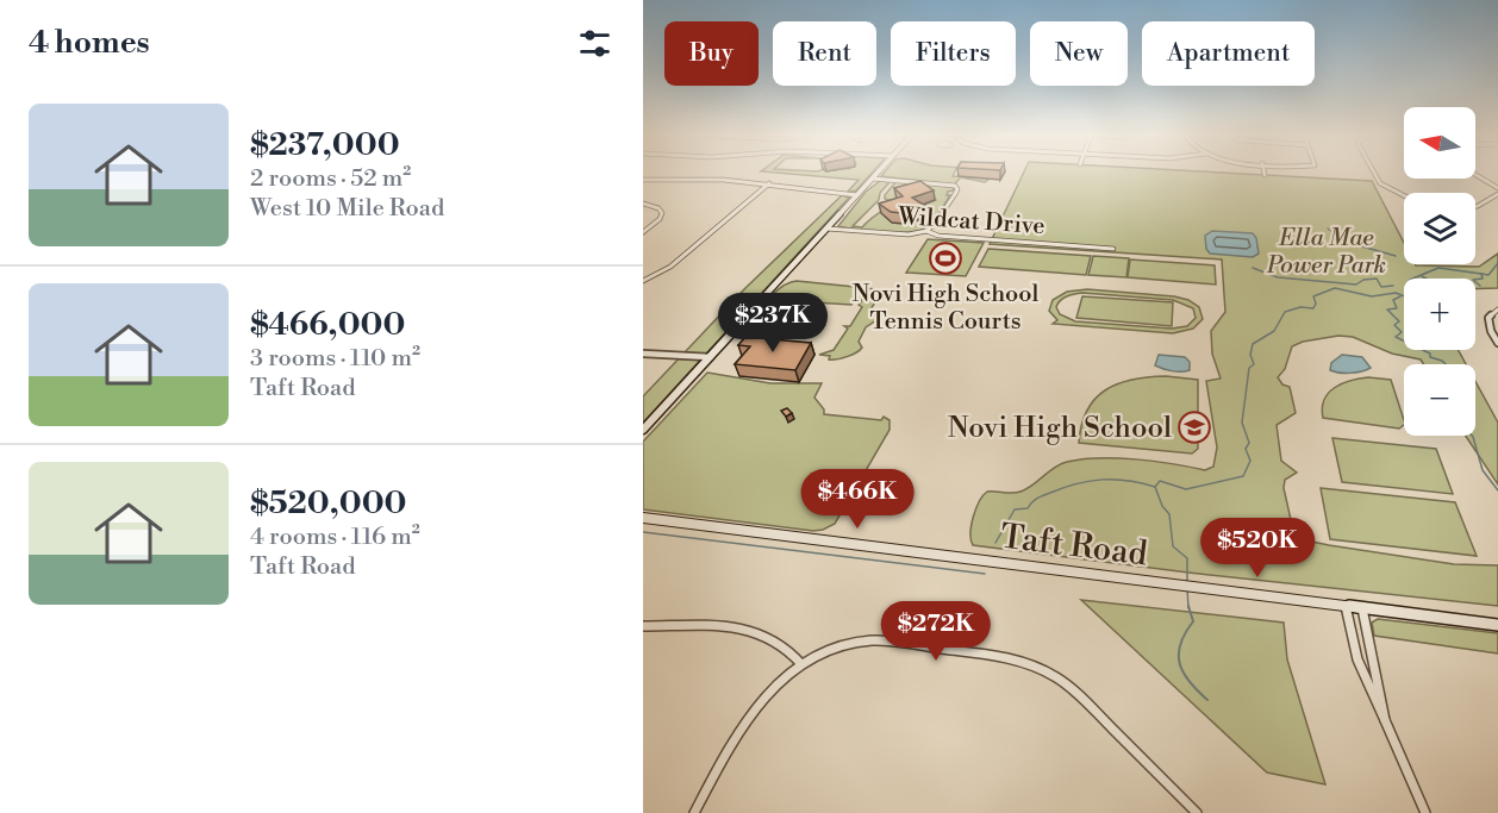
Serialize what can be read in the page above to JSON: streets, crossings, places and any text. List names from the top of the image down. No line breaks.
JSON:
{"streets":{"main road":["Taft Road"],"street":["Wildcat Drive"]},"parks":["Ella Mae Power Park"],"places":{"sports":["Novi High School Tennis Courts"],"school or university":["Novi High School"]},"north":"left","page":{"heading":"4 homes","chip":["Buy","Rent","Filters","New","Apartment"],"list":[{"name":"$237,000","note":"2 rooms · 52 m² · West 10 Mile Road"},{"name":"$466,000","note":"3 rooms · 110 m² · Taft Road"},{"name":"$520,000","note":"4 rooms · 116 m² · Taft Road"}],"map_buttons":["+","−"],"price":["$237K","$466K","$520K","$272K"]}}
